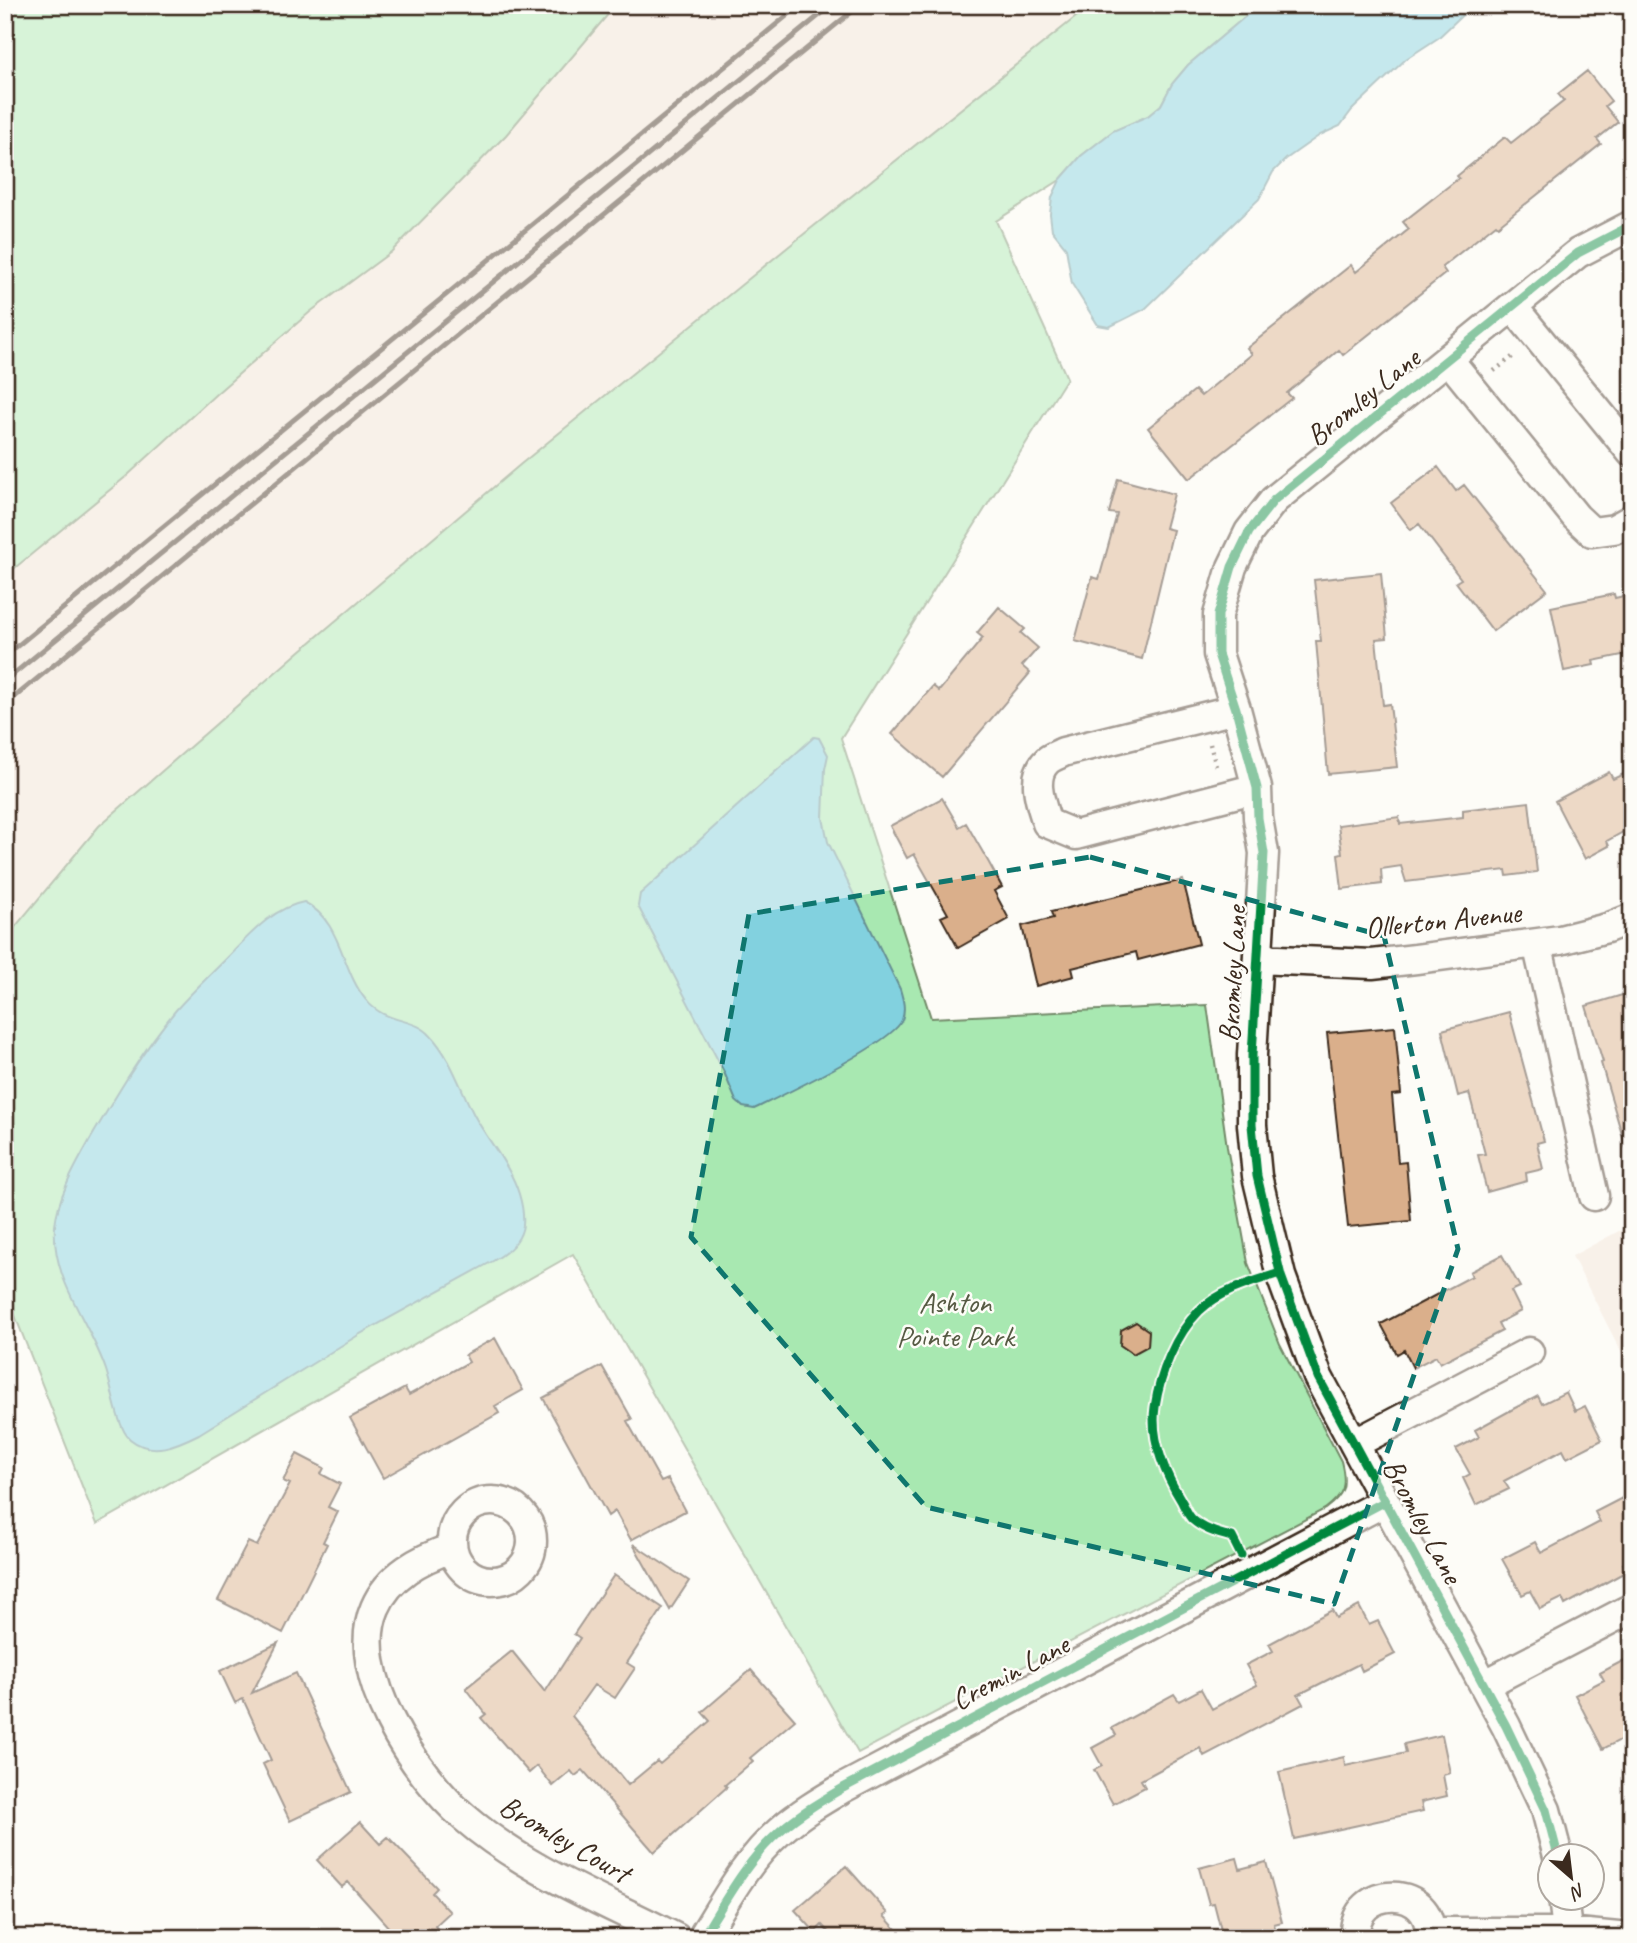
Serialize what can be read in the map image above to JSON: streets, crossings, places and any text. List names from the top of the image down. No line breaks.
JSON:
{"streets":{"street":["Bromley Lane","Ollerton Avenue","Cremin Lane","Bromley Court"]},"crossings":[["Bromley Lane","Ollerton Avenue"],["Bromley Lane","Cremin Lane"]],"parks":["Ashton Pointe Park"],"north":"bottom right"}
